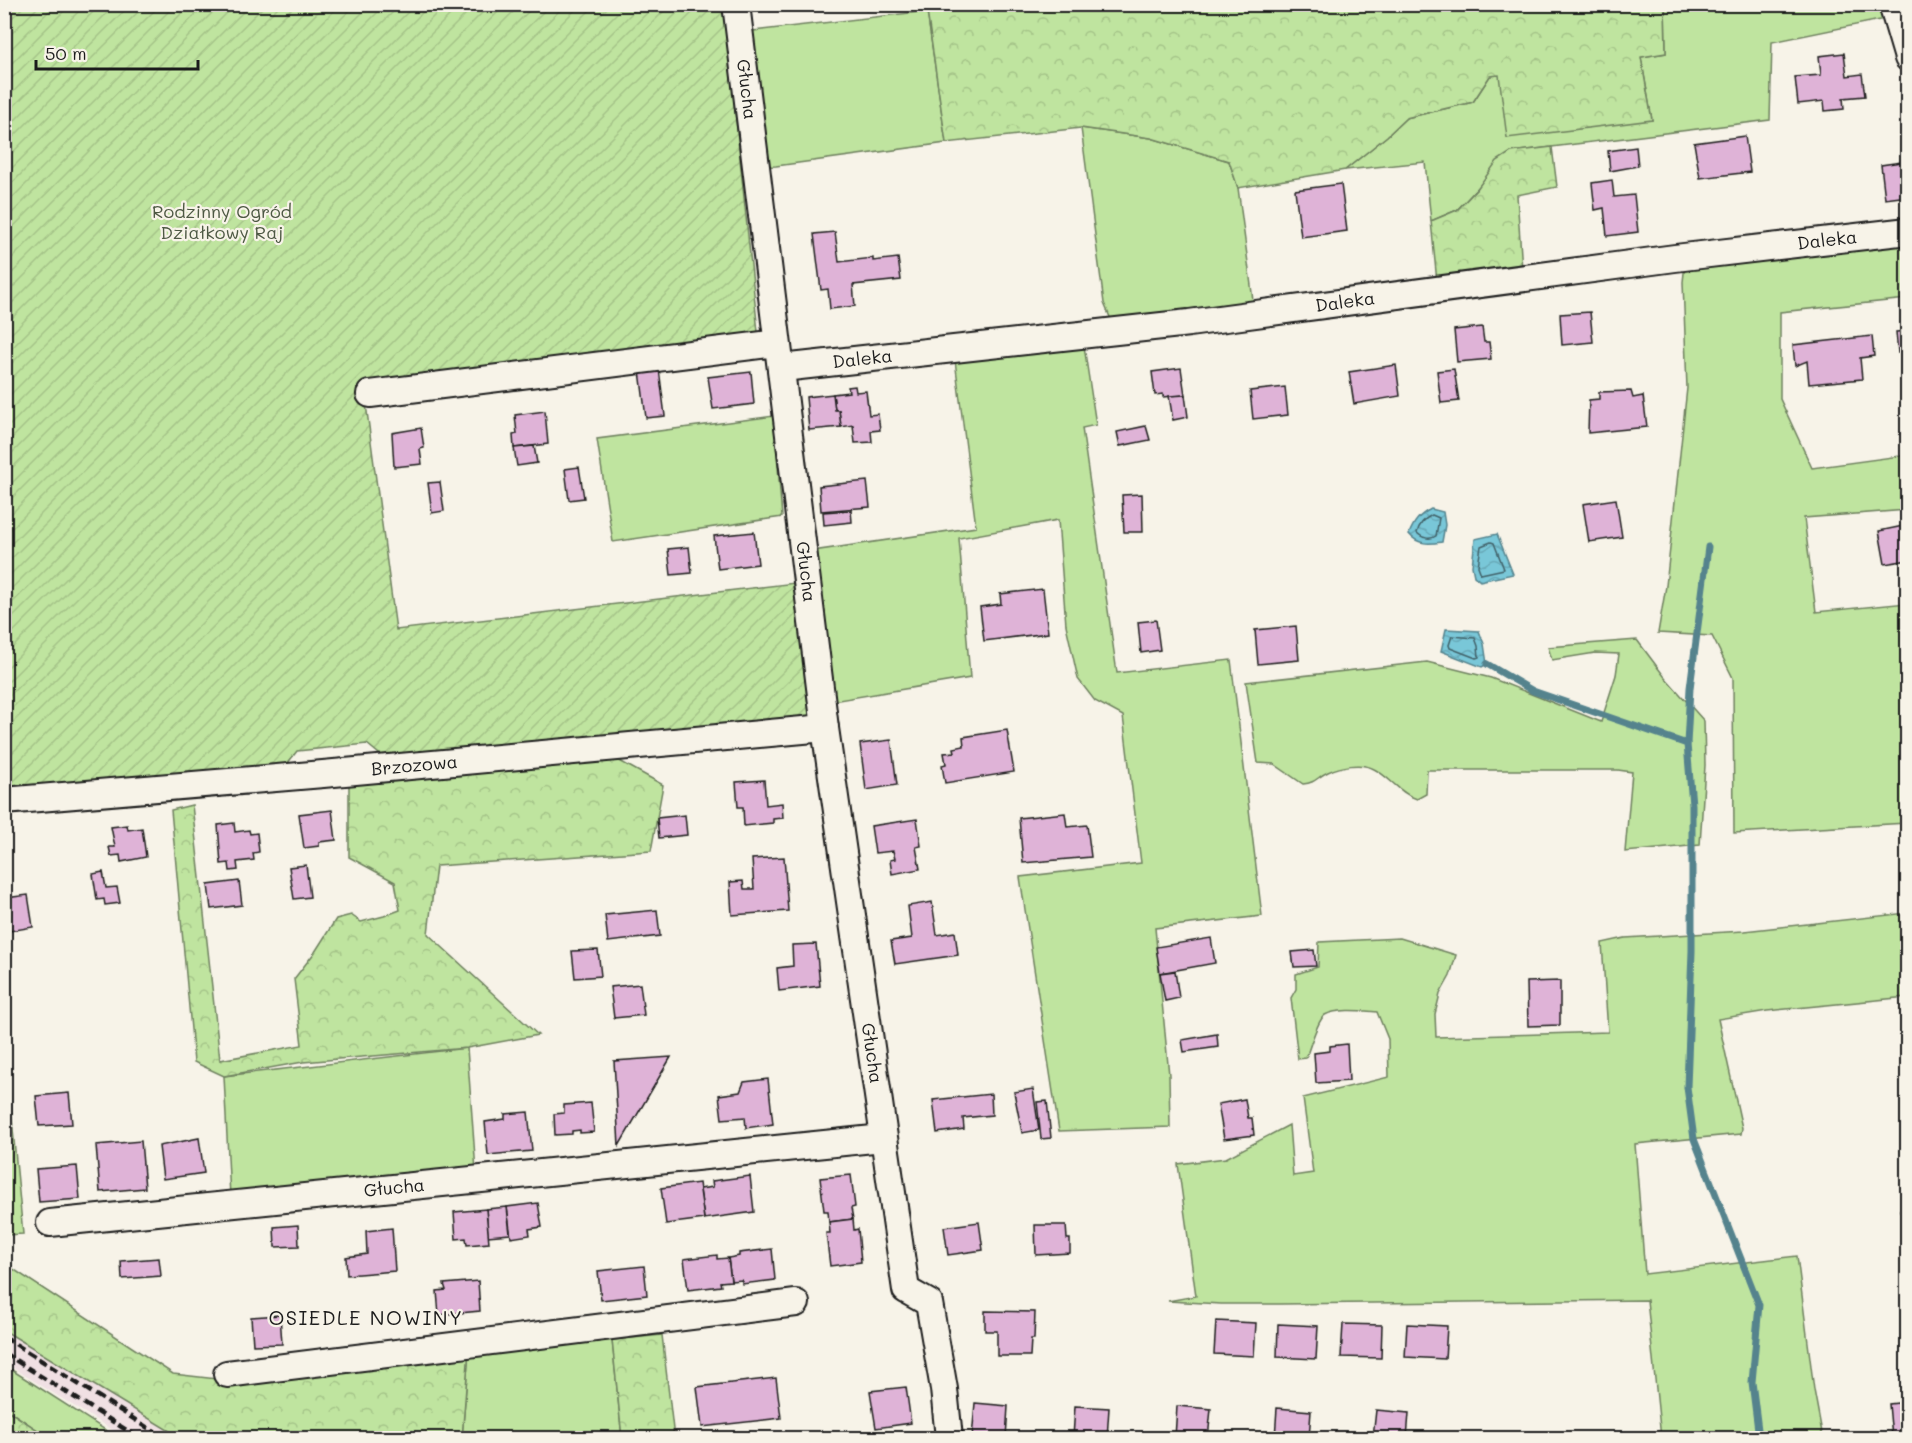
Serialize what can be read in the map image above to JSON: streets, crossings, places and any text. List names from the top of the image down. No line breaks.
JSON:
{"streets":{"street":["Głucha","Daleka","Brzozowa"]},"crossings":[["Głucha","Daleka"],["Głucha","Brzozowa"]],"districts":["OSIEDLE NOWINY"],"parks":["Rodzinny Ogród Działkowy Raj"],"scale_bar":"50 m"}
